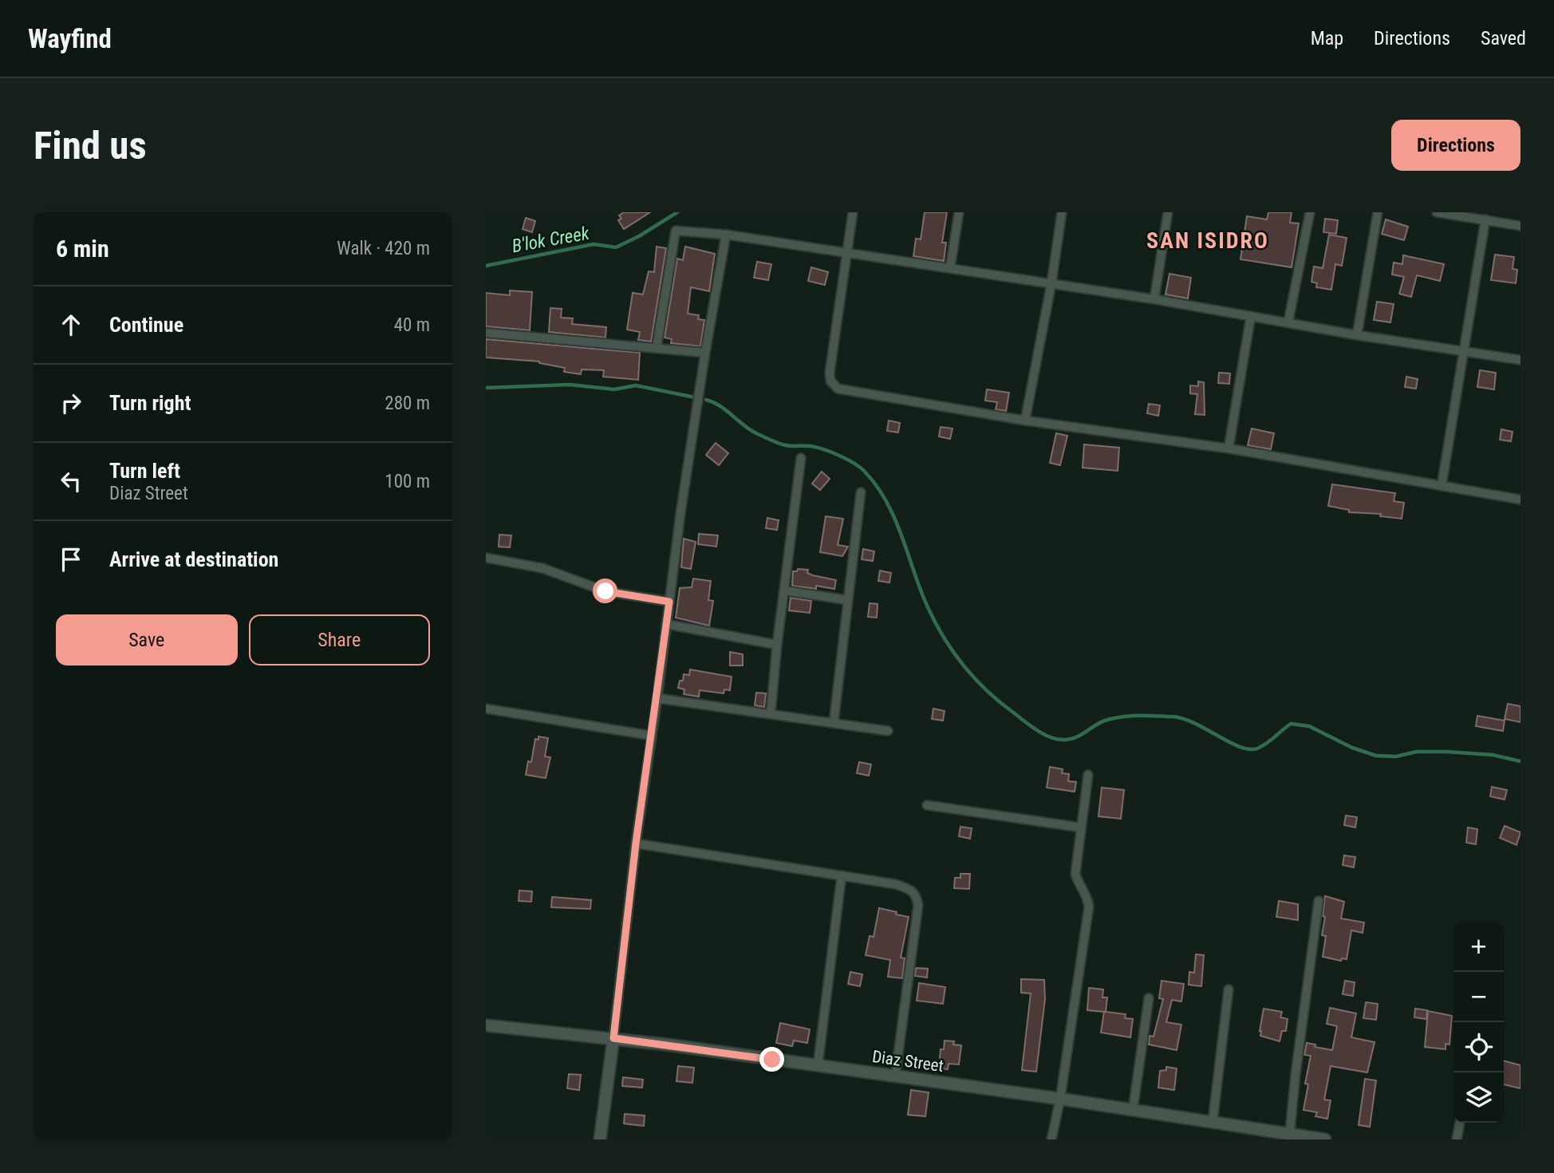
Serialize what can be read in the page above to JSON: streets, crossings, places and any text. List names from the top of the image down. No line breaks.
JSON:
{"streets":{"main road":["Diaz Street"]},"districts":["SAN ISIDRO"],"water":["B'lok Creek"],"page":{"header":"Wayfind","nav":["Map","Directions","Saved"],"buttons":["Directions",["Save","Share"]],"title":"Find us","heading":["6 min","Walk · 420 m"],"list":[["Continue","40 m"],["Turn right","280 m"],["Turn left","Diaz Street","100 m"],"Arrive at destination"],"map_buttons":["+","−"]}}
